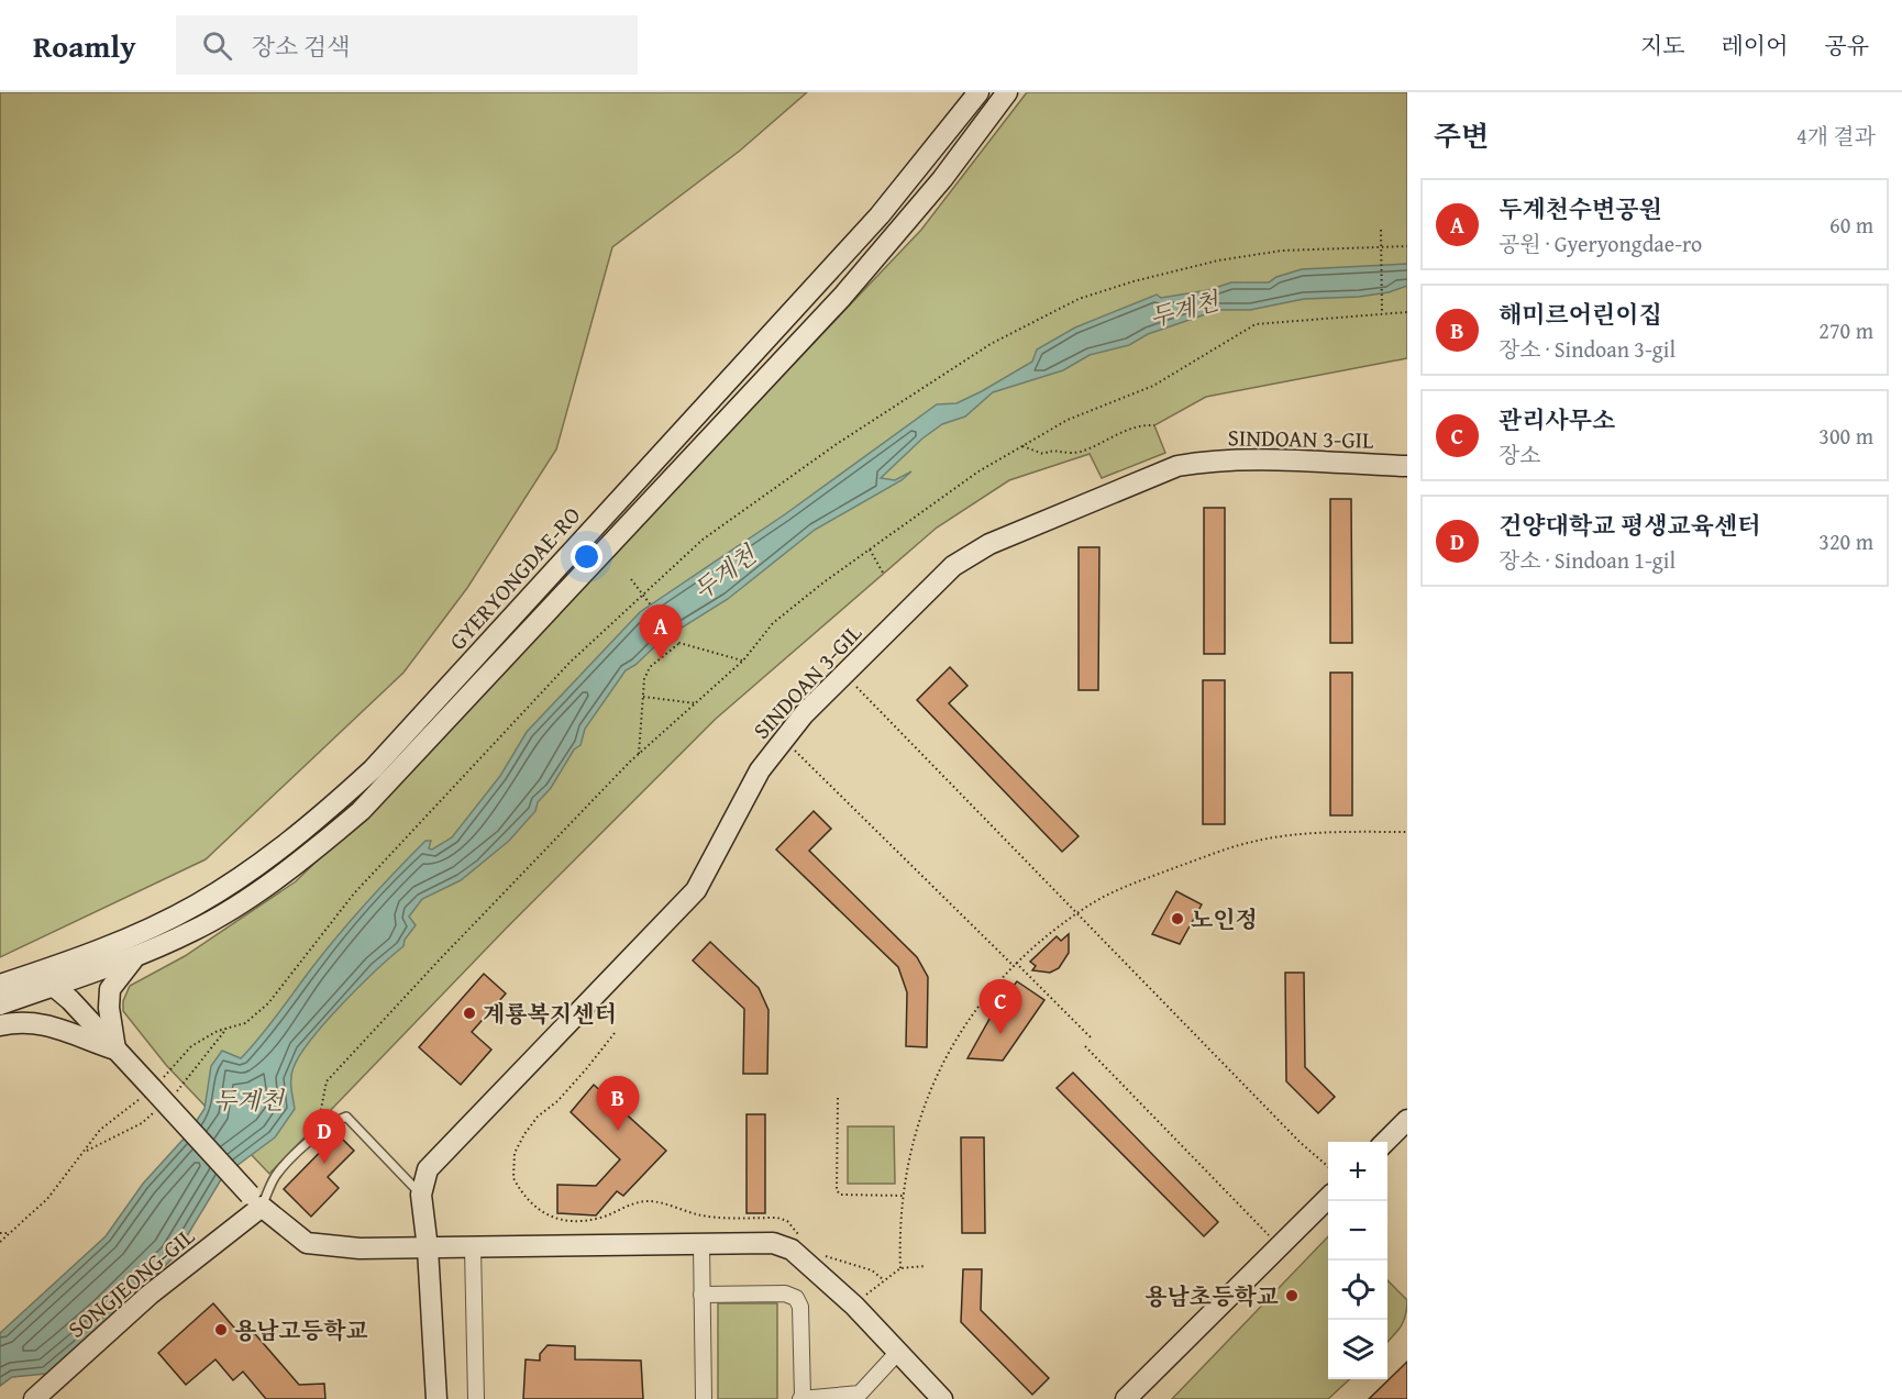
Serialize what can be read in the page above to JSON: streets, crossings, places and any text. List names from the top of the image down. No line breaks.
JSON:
{"streets":{"street":["SINDOAN 3-GIL","GYERYONGDAE-RO","SONGJEONG-GIL"]},"water":["두계천"],"places":["노인정","계룡복지센터","용남초등학교","용남고등학교"],"page":{"header":"Roamly","search":"장소 검색","nav":["지도","레이어","공유"],"heading":["주변","4개 결과"],"list":[{"mark":"A","name":"두계천수변공원","note":"공원 · Gyeryongdae-ro","value":"60 m"},{"mark":"B","name":"해미르어린이집","note":"장소 · Sindoan 3-gil","value":"270 m"},{"mark":"C","name":"관리사무소","note":"장소","value":"300 m"},{"mark":"D","name":"건양대학교 평생교육센터","note":"장소 · Sindoan 1-gil","value":"320 m"}],"pins":["A","C","B","D"],"map_buttons":["+","−"]}}
